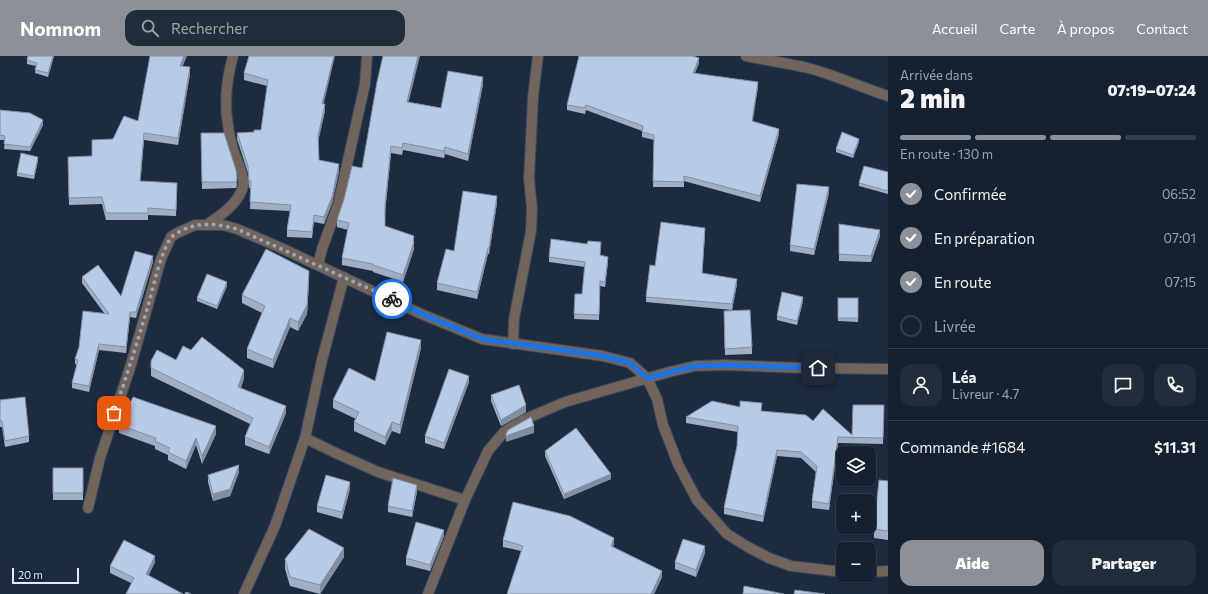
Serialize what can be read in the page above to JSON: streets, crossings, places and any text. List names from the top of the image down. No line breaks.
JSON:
{"scale_bar":"20 m","page":{"header":"Nomnom","search":"Rechercher","nav":["Accueil","Carte","À propos","Contact"],"heading":["2 min","Arrivée dans","07:19–07:24"],"panel":["Léa","Livreur · 4.7","Commande #1684","$11.31"],"bar":"En route · 130 m","list":[["Confirmée","06:52"],["En préparation","07:01"],["En route","07:15"],"Livrée"],"map_buttons":["+","−"],"buttons":["Aide","Partager"],"scale":"20 m"}}
